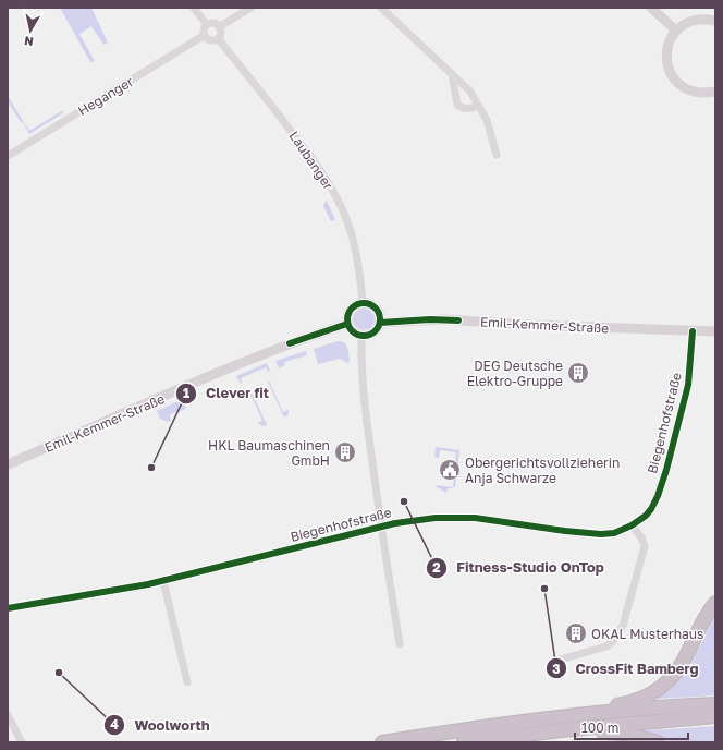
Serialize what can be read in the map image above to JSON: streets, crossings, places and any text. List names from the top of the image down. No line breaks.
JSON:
{"streets":{"street":["Heganger","Laubanger","Emil-Kemmer-Straße","Biegenhofstraße"]},"crossings":[["Heganger","Laubanger"],["Laubanger","Emil-Kemmer-Straße"],["Laubanger","Biegenhofstraße"],["Emil-Kemmer-Straße","Biegenhofstraße"]],"places":{"building":["DEG Deutsche Elektro-Gruppe","HKL Baumaschinen GmbH","OKAL Musterhaus"],"other":["Clever fit","Fitness-Studio OnTop","CrossFit Bamberg","Woolworth"],"public building":["Obergerichtsvollzieherin Anja Schwarze"]},"scale_bar":"100 m","north":"bottom"}
